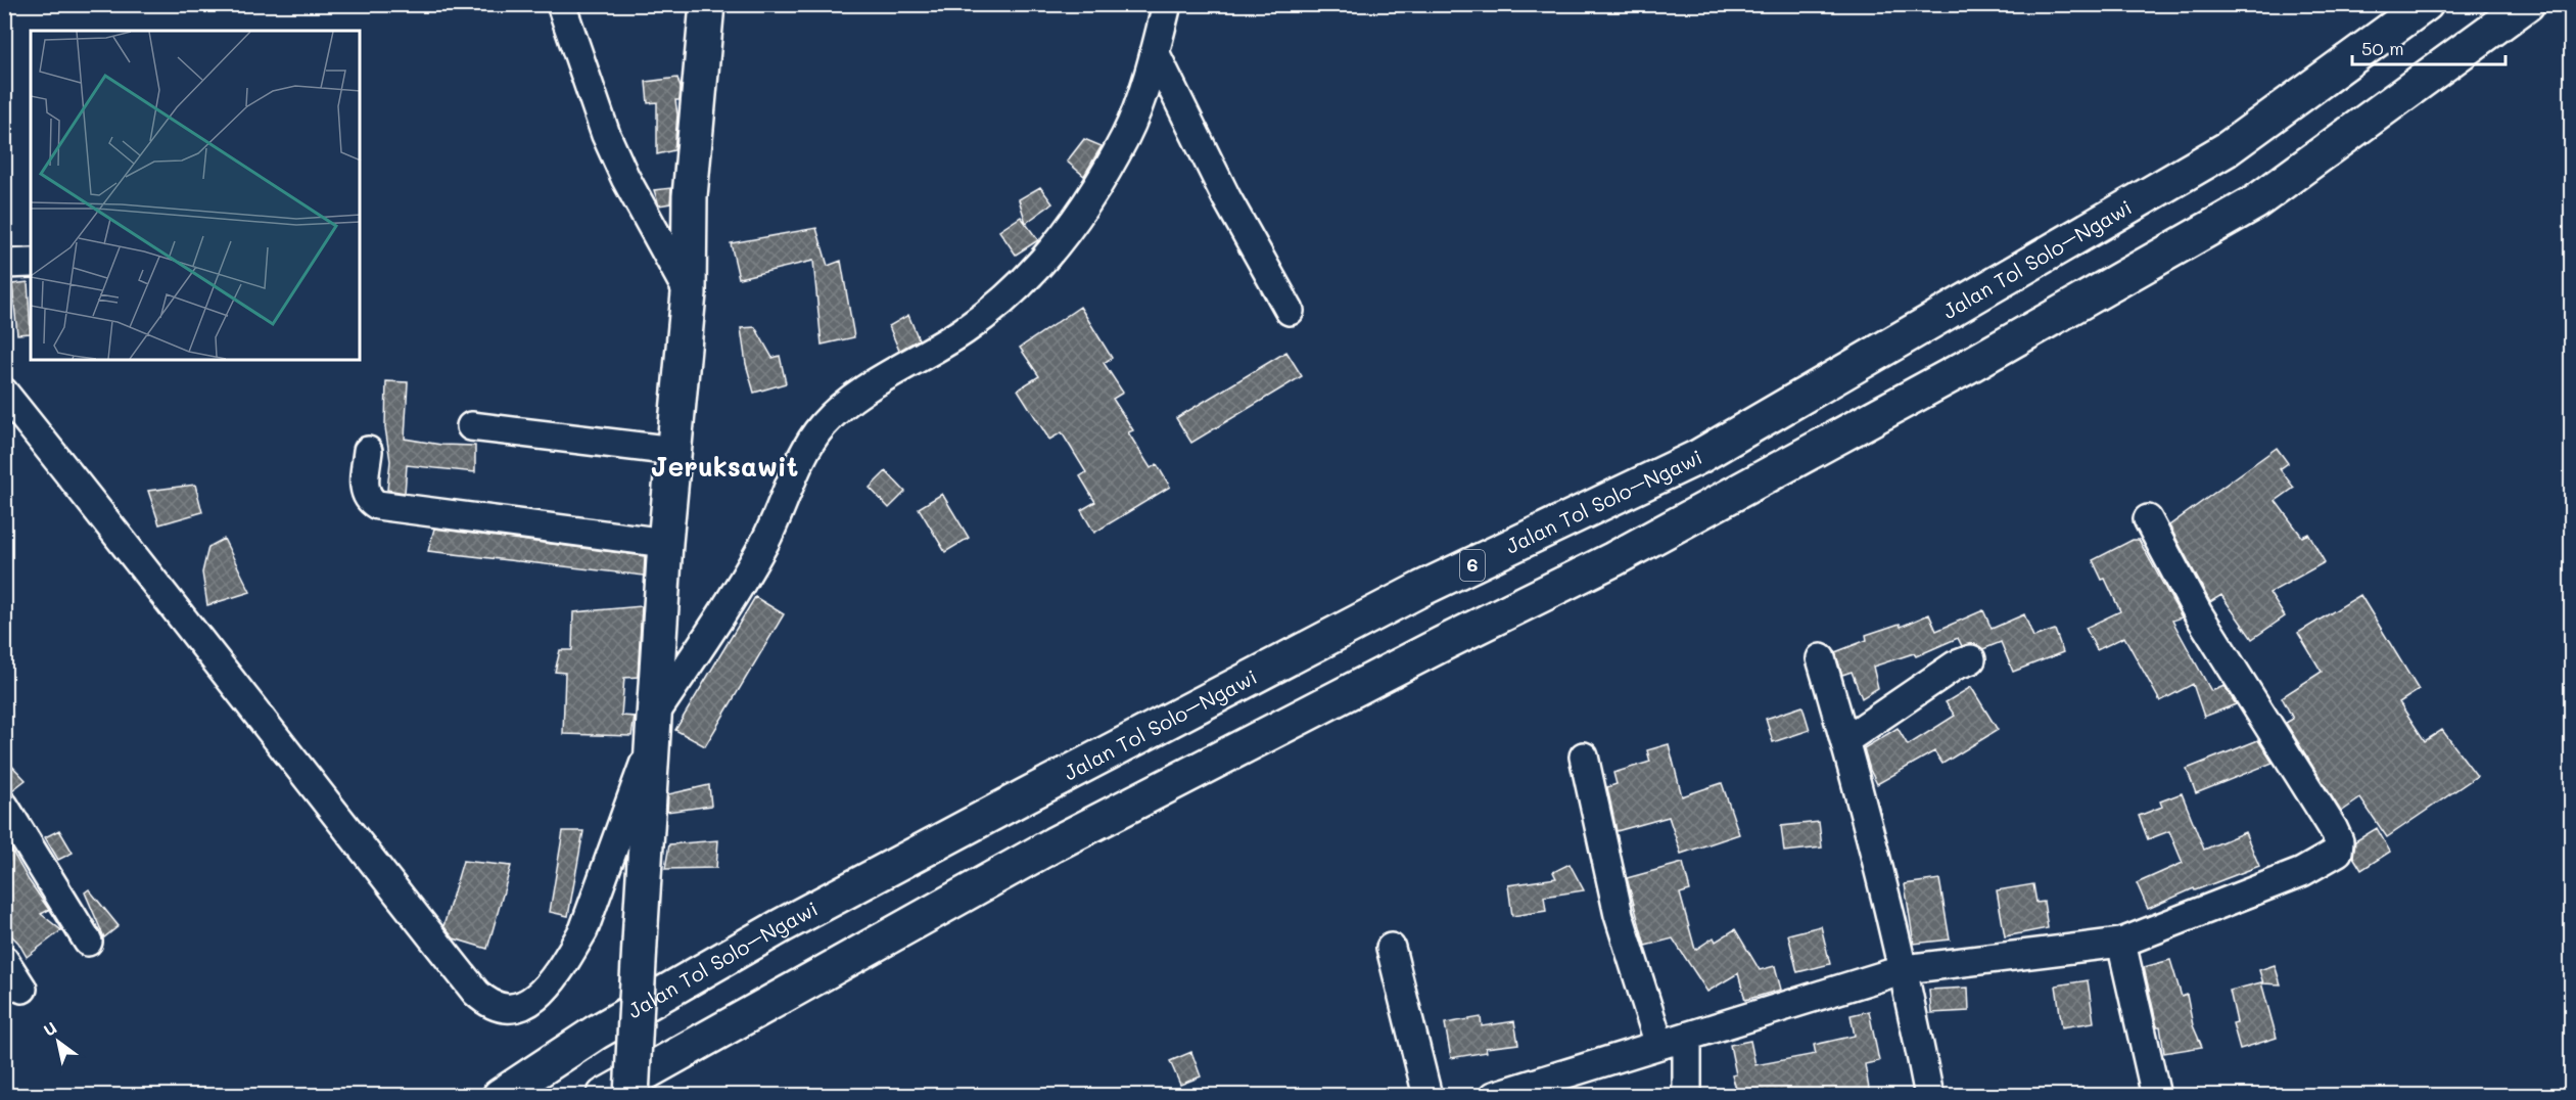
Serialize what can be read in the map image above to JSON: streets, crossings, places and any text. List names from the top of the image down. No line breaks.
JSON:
{"streets":{"main road":["Jalan Tol Solo–Ngawi","6"]},"districts":["Jeruksawit"],"scale_bar":"50 m","north":"top left"}
